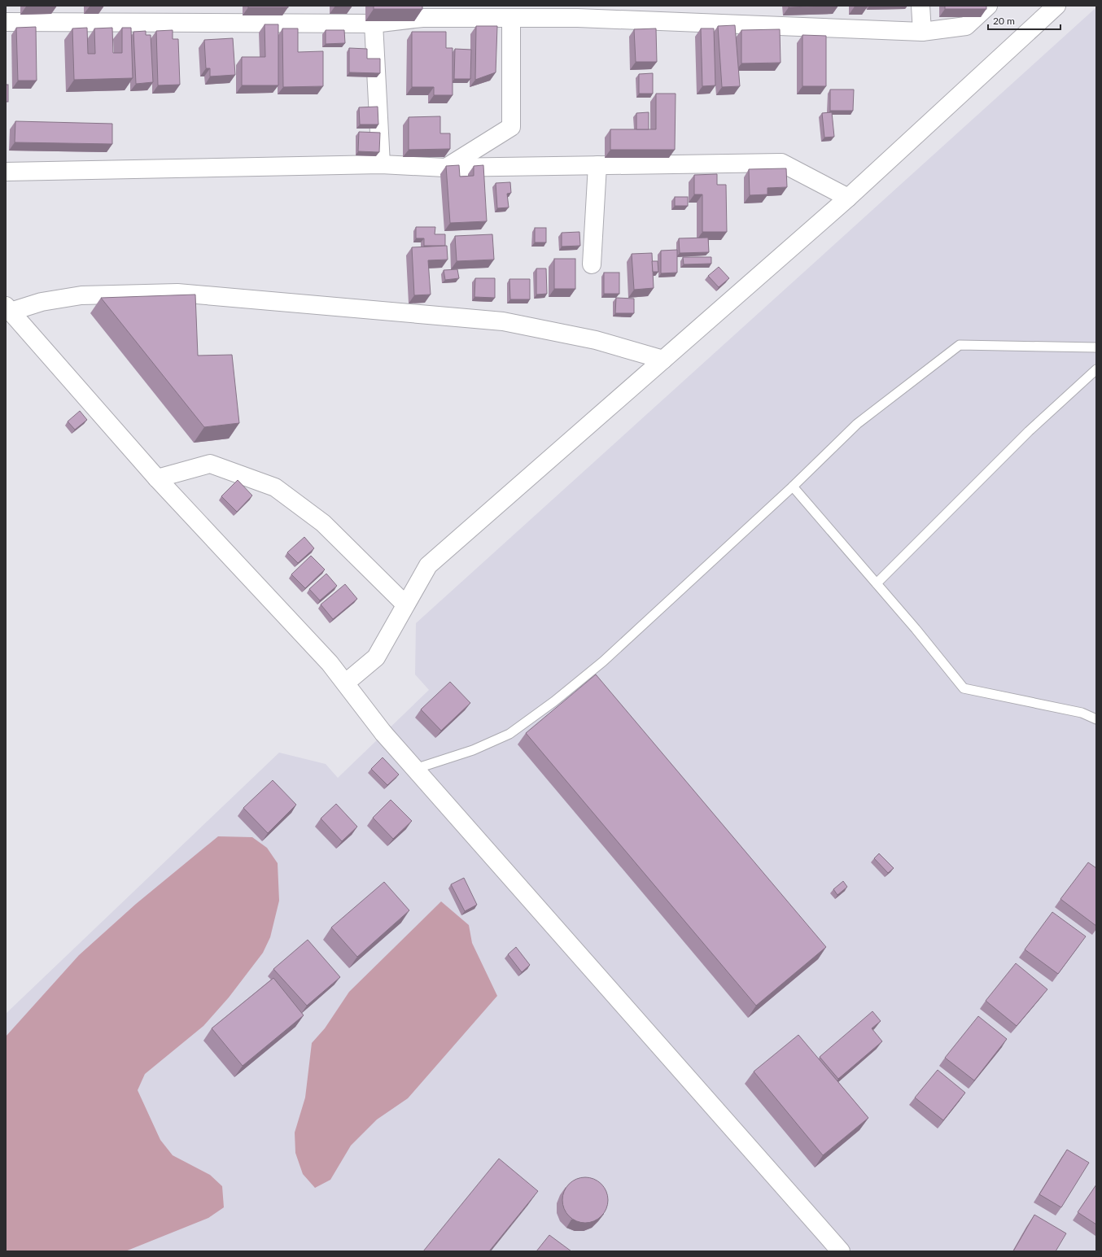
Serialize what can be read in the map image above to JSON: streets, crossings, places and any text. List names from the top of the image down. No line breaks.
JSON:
{"scale_bar":"20 m"}
